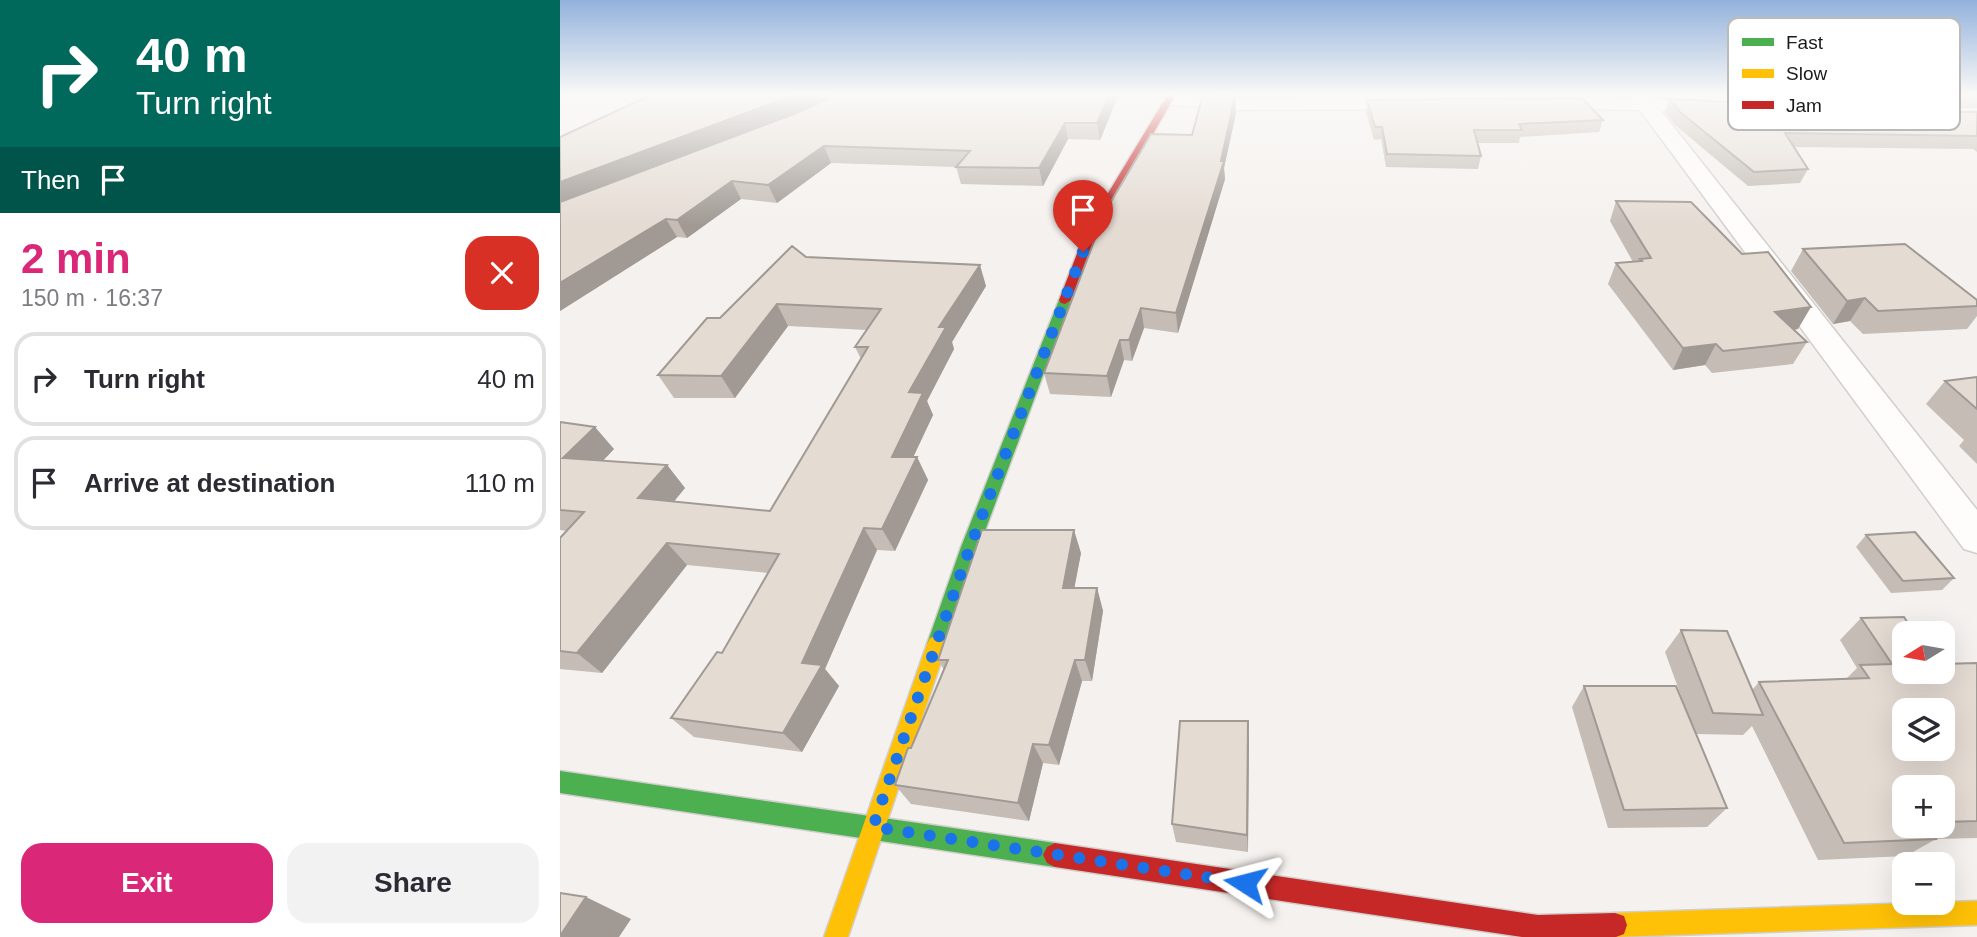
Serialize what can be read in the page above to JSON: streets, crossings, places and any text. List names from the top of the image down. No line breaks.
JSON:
{"legend":["Fast","Slow","Jam"],"north":"left","page":{"turn":["40 m","Turn right"],"then":"Then","heading":["2 min","150 m · 16:37"],"list":[{"name":"Turn right","value":"40 m"},{"name":"Arrive at destination","value":"110 m"}],"map_buttons":["+","−"],"buttons":["Exit","Share"]}}
